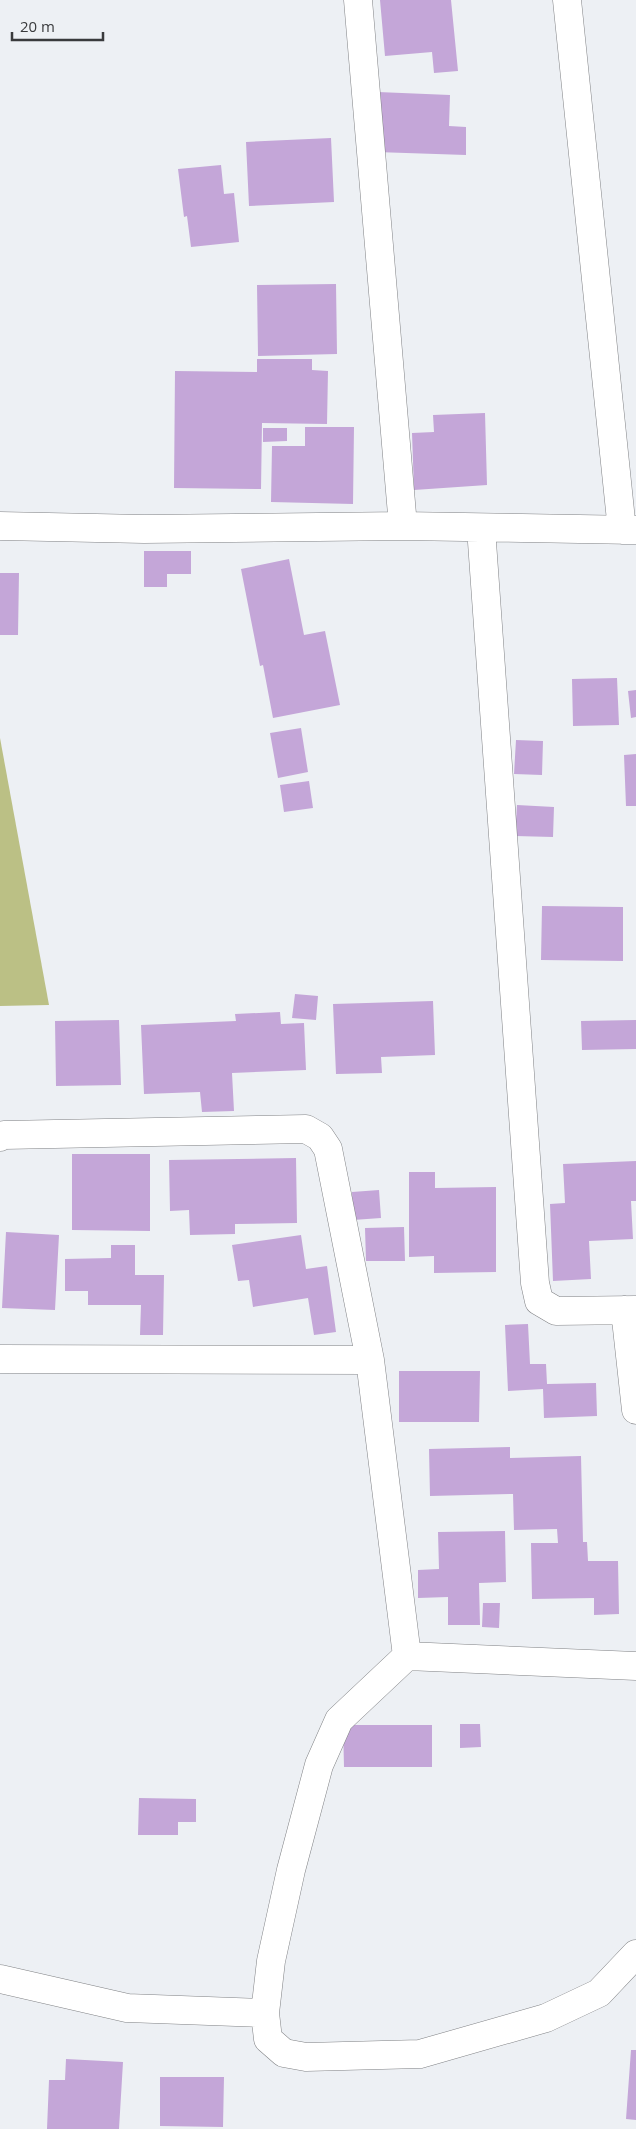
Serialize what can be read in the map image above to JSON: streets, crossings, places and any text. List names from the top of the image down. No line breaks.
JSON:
{"scale_bar":"20 m"}
